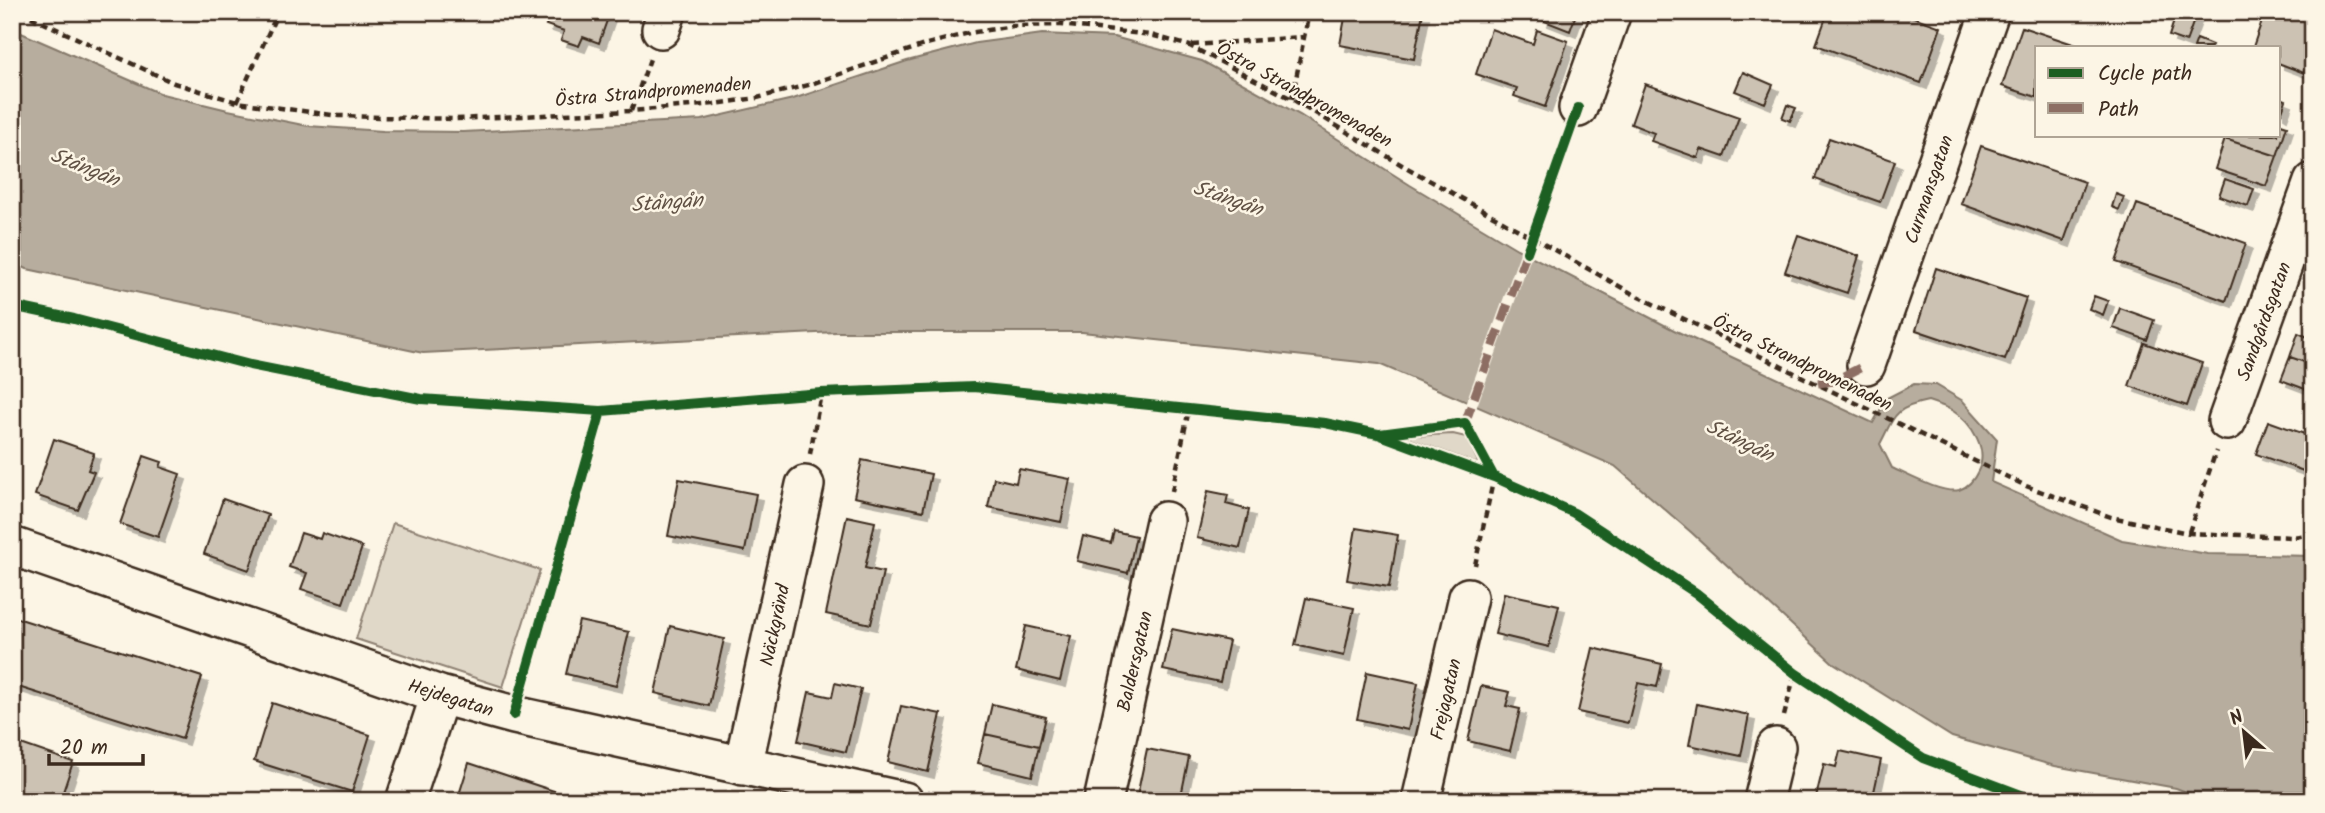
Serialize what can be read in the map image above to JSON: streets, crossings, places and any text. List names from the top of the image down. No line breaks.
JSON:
{"streets":{"street":["Curmansgatan","Sandgårdsgatan","Näckgränd","Baldersgatan","Hejdegatan","Frejagatan"],"path":["Östra Strandpromenaden"]},"crossings":[["Näckgränd","Hejdegatan"]],"water":["Stångån"],"legend":["Cycle path","Path"],"scale_bar":"20 m","north":"top left"}
